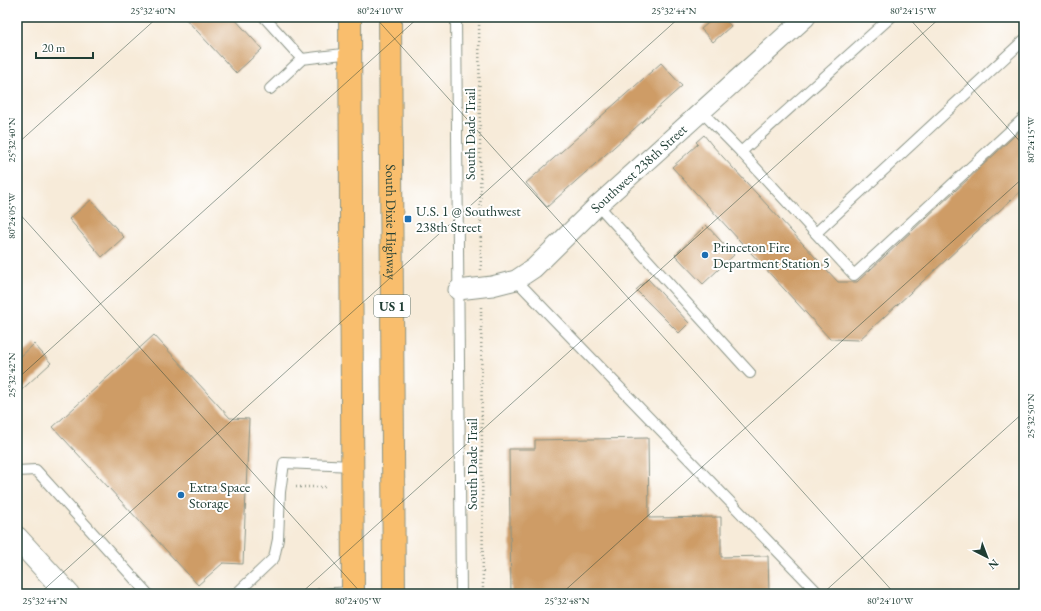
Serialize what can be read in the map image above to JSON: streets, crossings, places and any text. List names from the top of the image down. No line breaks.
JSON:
{"streets":{"highway":["South Dixie Highway","US 1"],"street":["Southwest 238th Street"],"path":["South Dade Trail"]},"places":{"transit":["U.S. 1 @ Southwest 238th Street"],"other":["Princeton Fire Department Station 5","Extra Space Storage"]},"scale_bar":"20 m","north":"bottom right","coordinates":["25°32'40\"N","80°24'10\"W","25°32'44\"N","80°24'15\"W","80°24'05\"W","25°32'42\"N","25°32'50\"N","25°32'48\"N"]}
